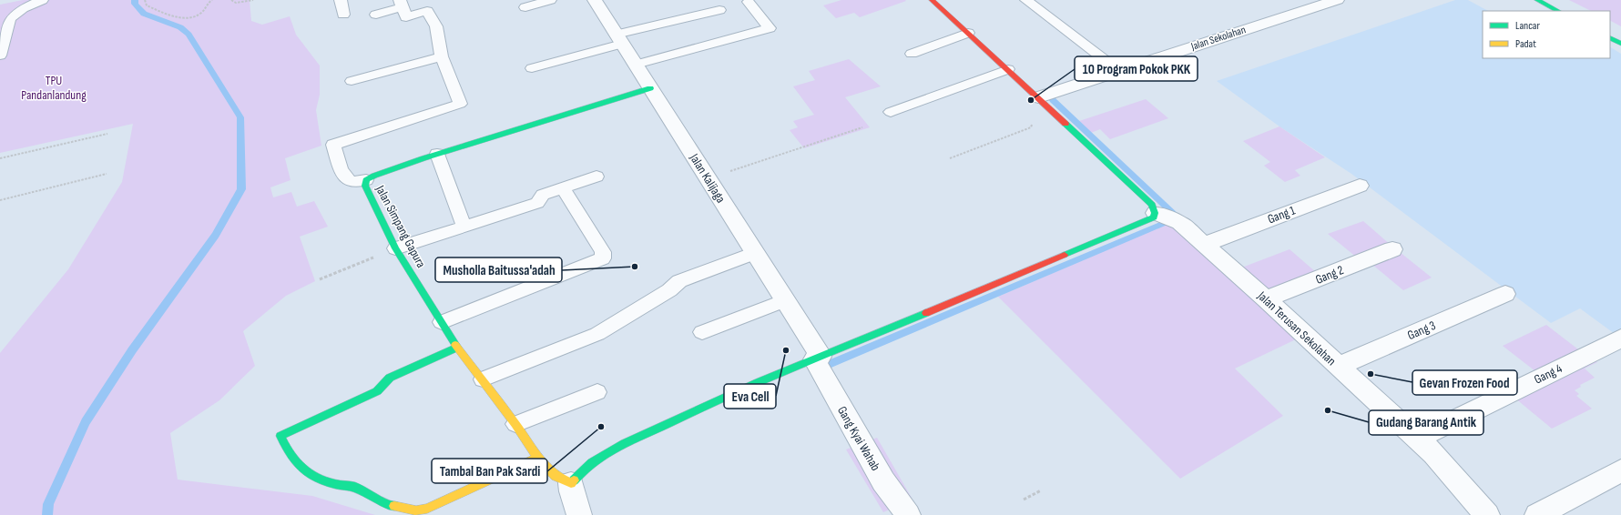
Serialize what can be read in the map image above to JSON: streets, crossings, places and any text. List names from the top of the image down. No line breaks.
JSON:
{"streets":{"street":["Jalan Sekolahan","Jalan Kalijaga","Gang 1","Jalan Simpang Gapura","Gang 2","Jalan Terusan Sekolahan","Gang 3","Gang 4","Gang Kyai Wahab"]},"crossings":[["Jalan Kalijaga","Jalan Simpang Gapura"],["Jalan Kalijaga","Gang Kyai Wahab"],["Gang 1","Jalan Terusan Sekolahan"],["Gang 2","Jalan Terusan Sekolahan"],["Jalan Terusan Sekolahan","Gang 3"],["Jalan Terusan Sekolahan","Gang 4"]],"parks":["TPU Pandanlandung"],"places":["10 Program Pokok PKK","Musholla Baitussa'adah","Eva Cell","Gevan Frozen Food","Gudang Barang Antik","Tambal Ban Pak Sardi"],"legend":["Lancar","Padat"]}
